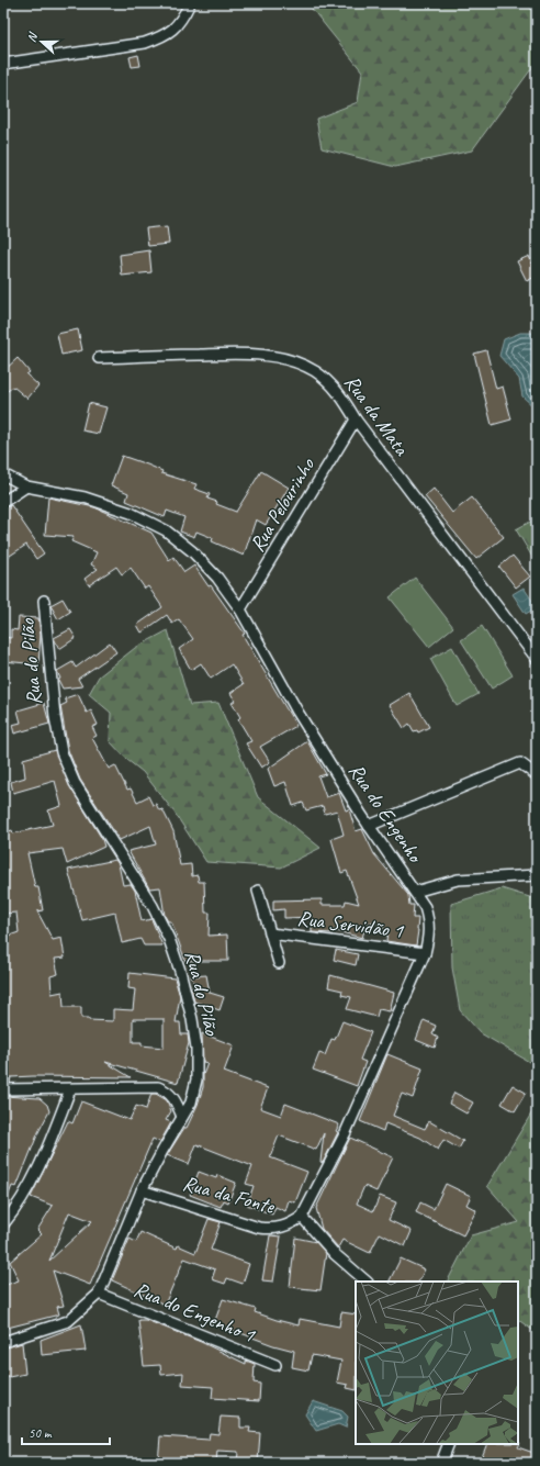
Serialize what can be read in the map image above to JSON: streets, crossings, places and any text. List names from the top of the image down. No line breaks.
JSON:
{"streets":{"street":["Rua da Mata","Rua Pelourinho","Rua do Pilão","Rua do Engenho","Rua Servidão 1","Rua da Fonte","Rua do Engenho 1"]},"crossings":[["Rua da Mata","Rua Pelourinho"],["Rua Pelourinho","Rua do Engenho"],["Rua do Pilão","Rua da Fonte"],["Rua do Pilão","Rua do Engenho 1"],["Rua do Engenho","Rua Servidão 1"],["Rua do Engenho","Rua da Fonte"]],"scale_bar":"50 m","north":"left"}
